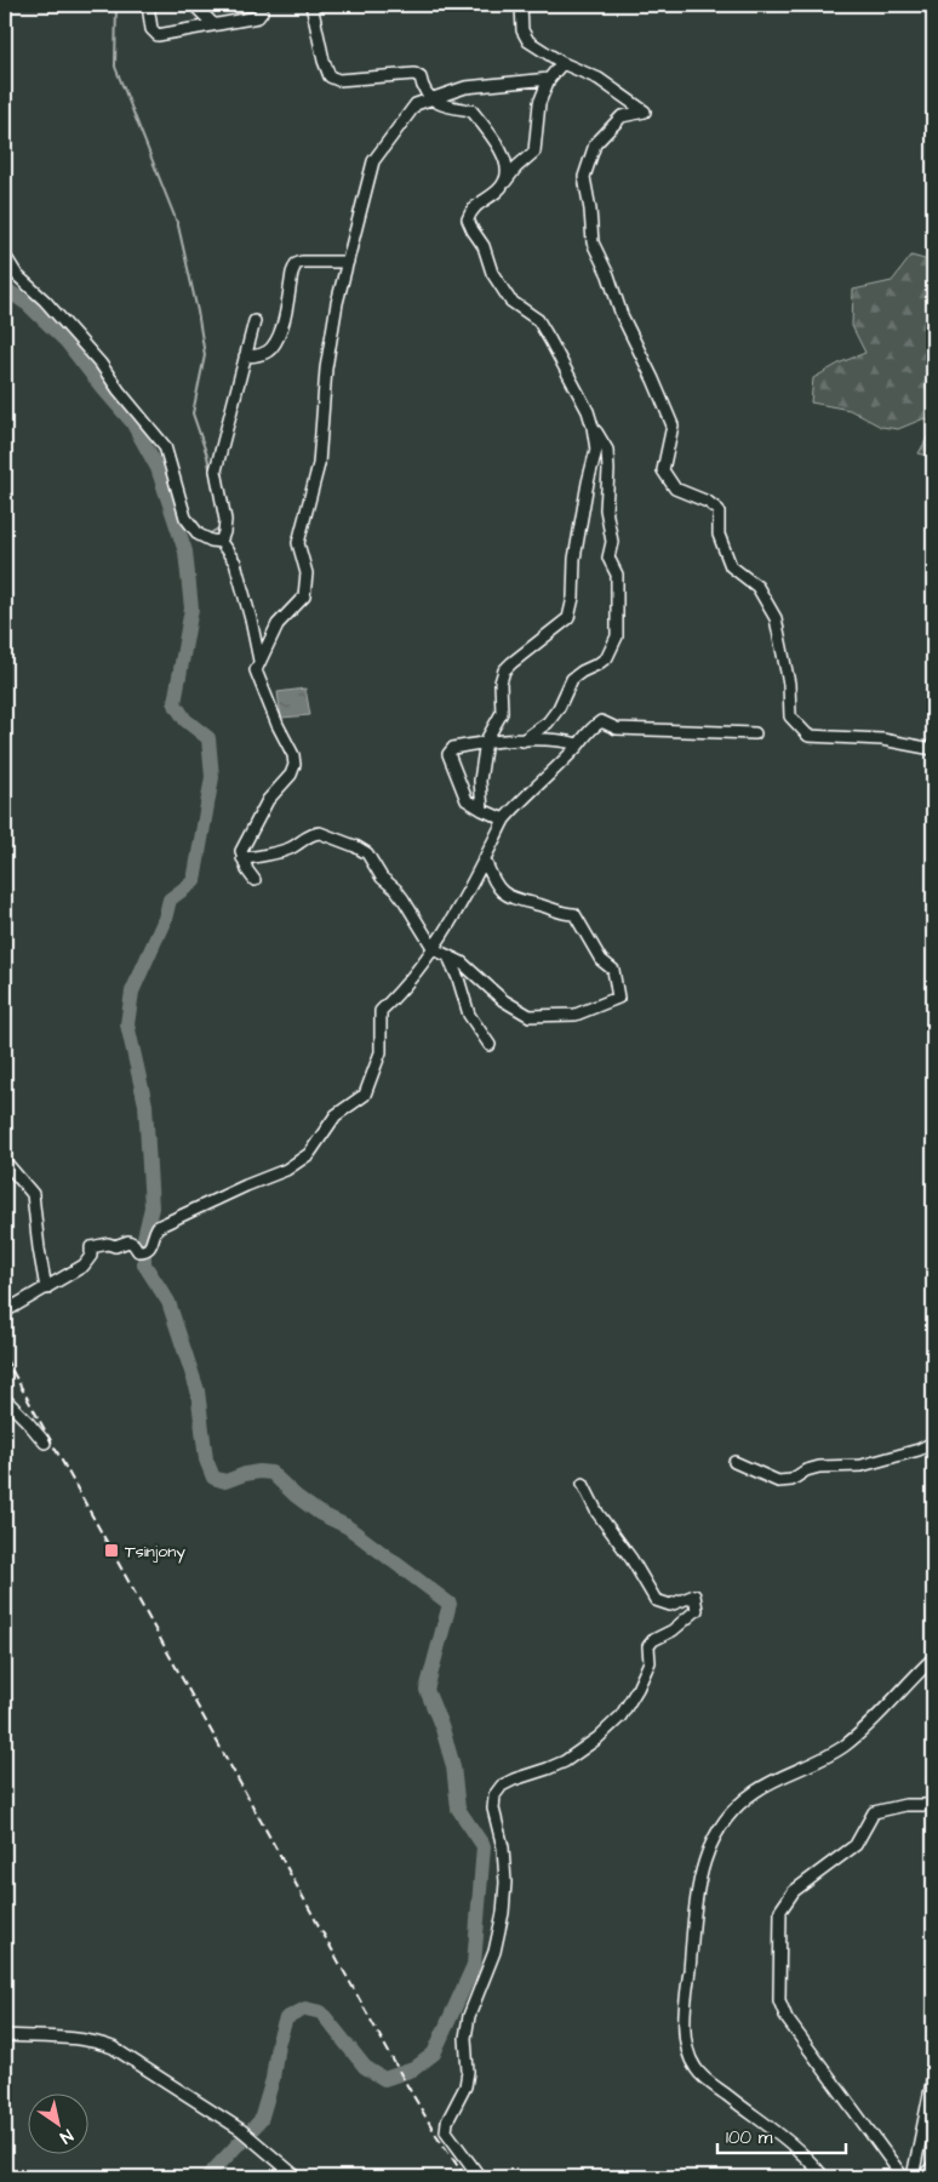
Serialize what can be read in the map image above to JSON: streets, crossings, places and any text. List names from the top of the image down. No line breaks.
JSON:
{"places":{"transit":["Tsinjony"]},"scale_bar":"100 m","north":"bottom right"}
